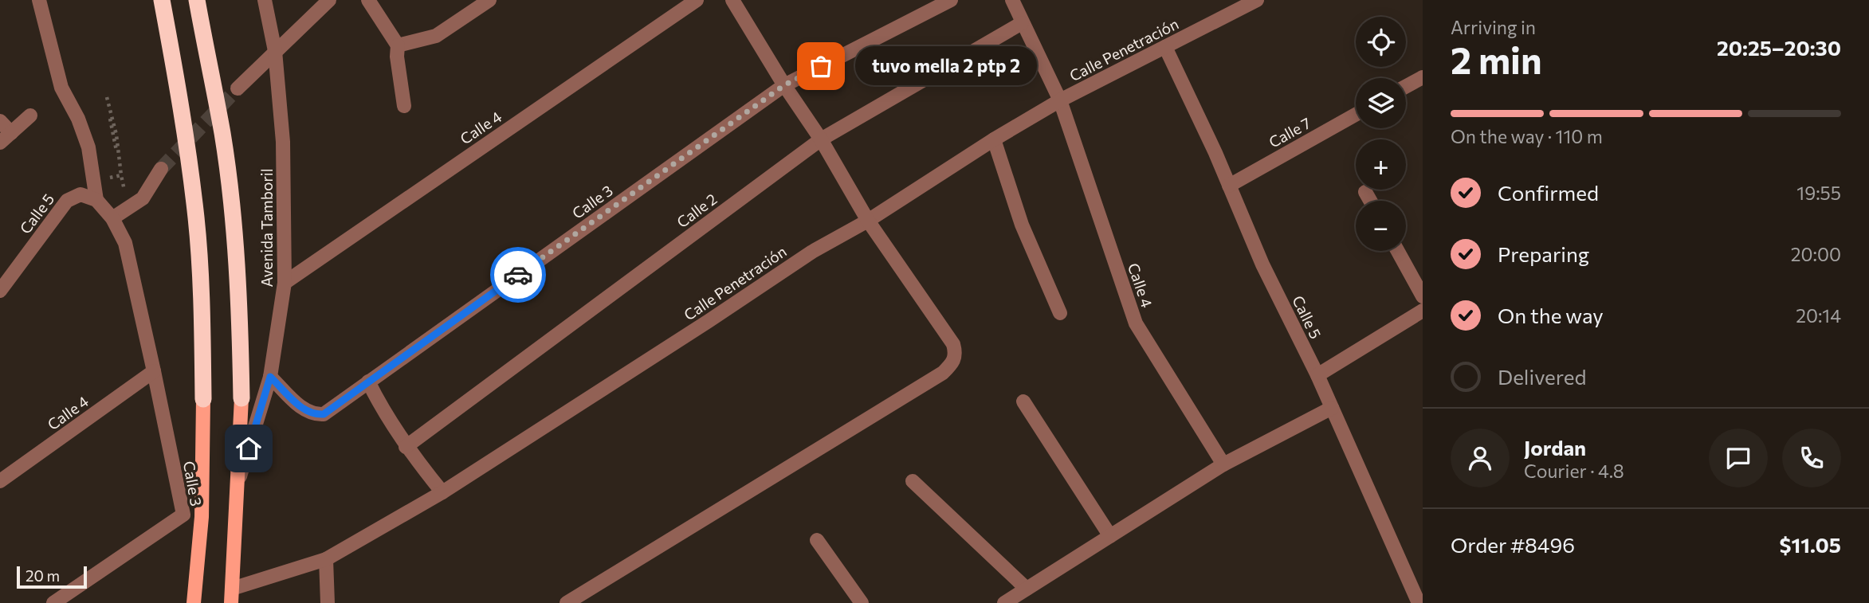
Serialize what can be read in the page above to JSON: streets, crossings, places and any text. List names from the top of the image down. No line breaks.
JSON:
{"streets":{"street":["Calle Penetración","Calle 4","Calle 7","Calle 3","Calle 2","Calle 5","Avenida Tamboril"]},"crossings":[["Calle Penetración","Calle 4"],["Calle Penetración","Calle 5"],["Calle 4","Calle 3"],["Calle 4","Calle 2"],["Calle 4","Avenida Tamboril"],["Calle 7","Calle 5"],["Calle 3","Avenida Tamboril"]],"places":["tuvo mella 2 ptp 2"],"scale_bar":"20 m","page":{"heading":["2 min","Arriving in","20:25–20:30"],"panel":["Jordan","Courier · 4.8","Order #8496","$11.05"],"map_buttons":["+","−"],"bubble":"tuvo mella 2 ptp 2","bar":"On the way · 110 m","list":[["Confirmed","19:55"],["Preparing","20:00"],["On the way","20:14"],"Delivered"],"scale":"20 m"}}
